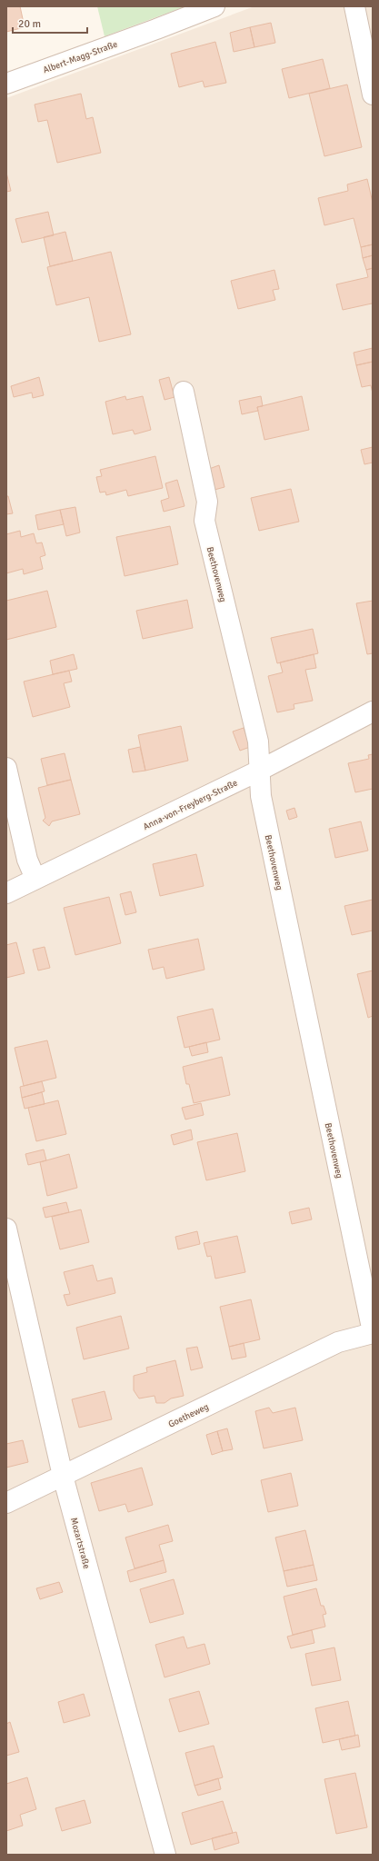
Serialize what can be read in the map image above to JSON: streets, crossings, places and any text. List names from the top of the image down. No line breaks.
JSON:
{"streets":{"street":["Albert-Magg-Straße","Beethovenweg","Anna-von-Freyberg-Straße","Goetheweg","Mozartstraße"]},"crossings":[["Beethovenweg","Anna-von-Freyberg-Straße"],["Beethovenweg","Goetheweg"],["Goetheweg","Mozartstraße"]],"scale_bar":"20 m"}
